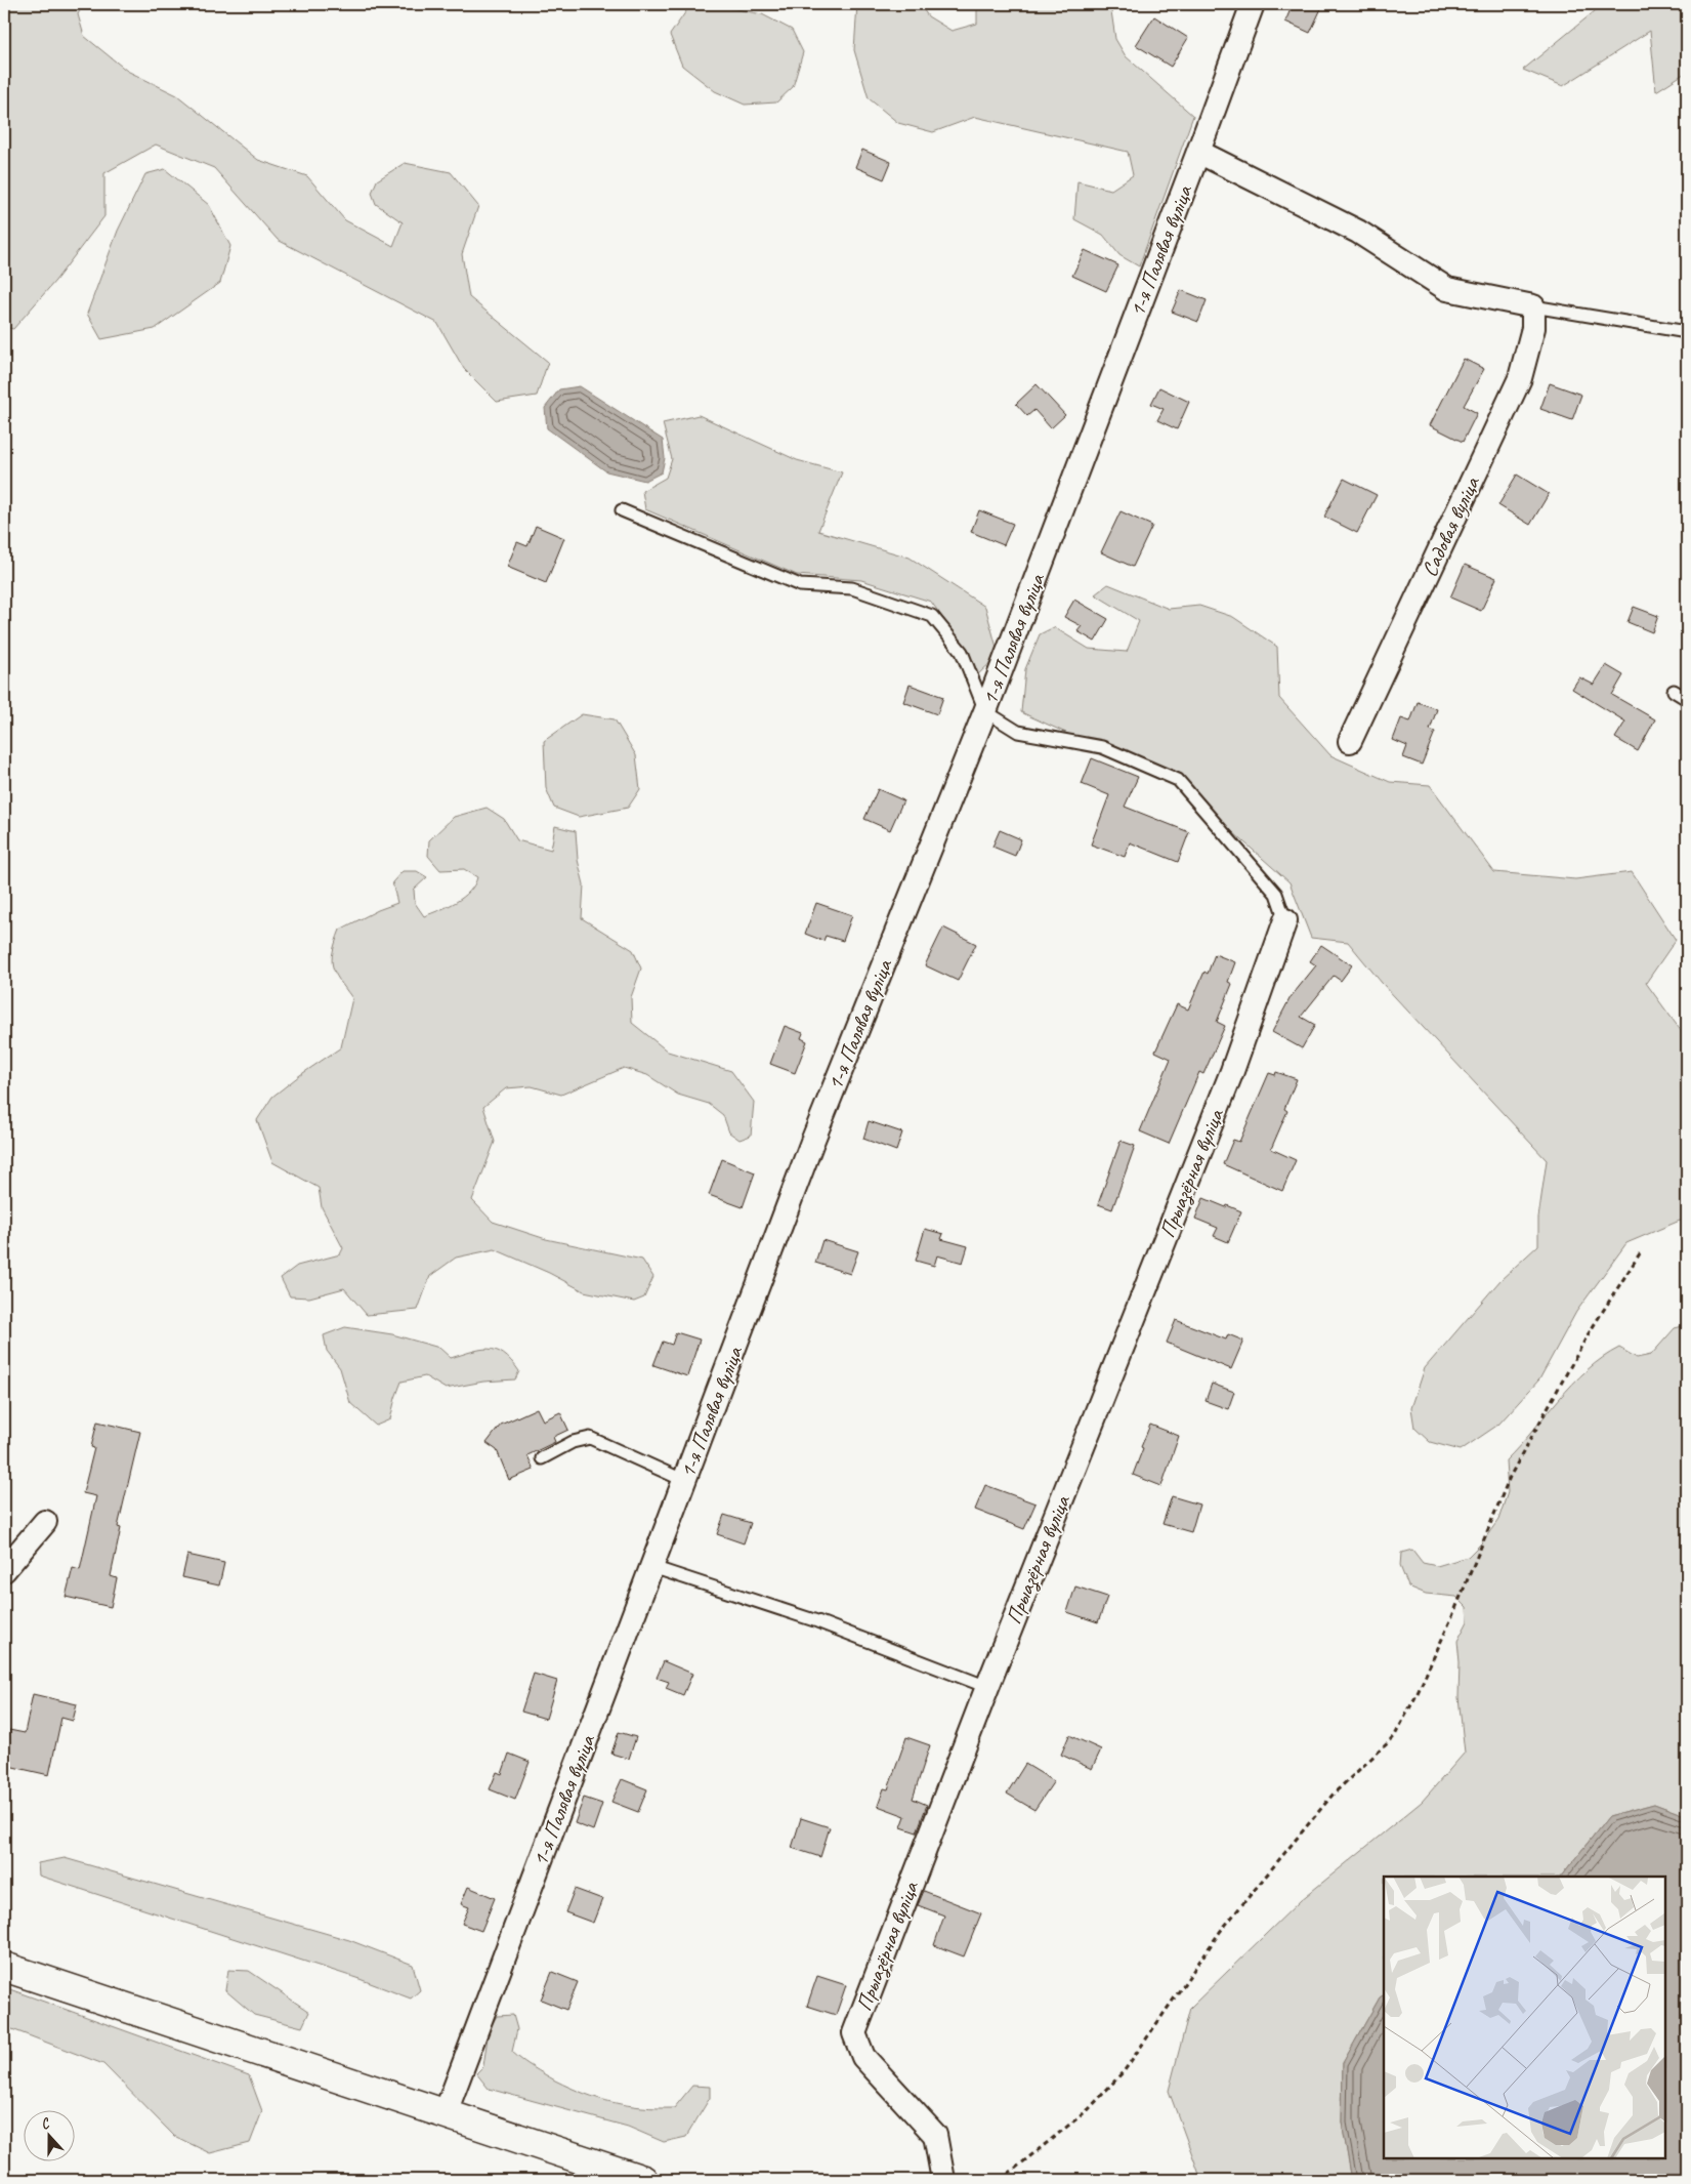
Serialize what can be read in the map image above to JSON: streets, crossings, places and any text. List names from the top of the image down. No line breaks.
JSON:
{"streets":{"street":["1-я Палявая вуліца","Садовая вуліца","Прыазёрная вуліца"]},"north":"top"}
